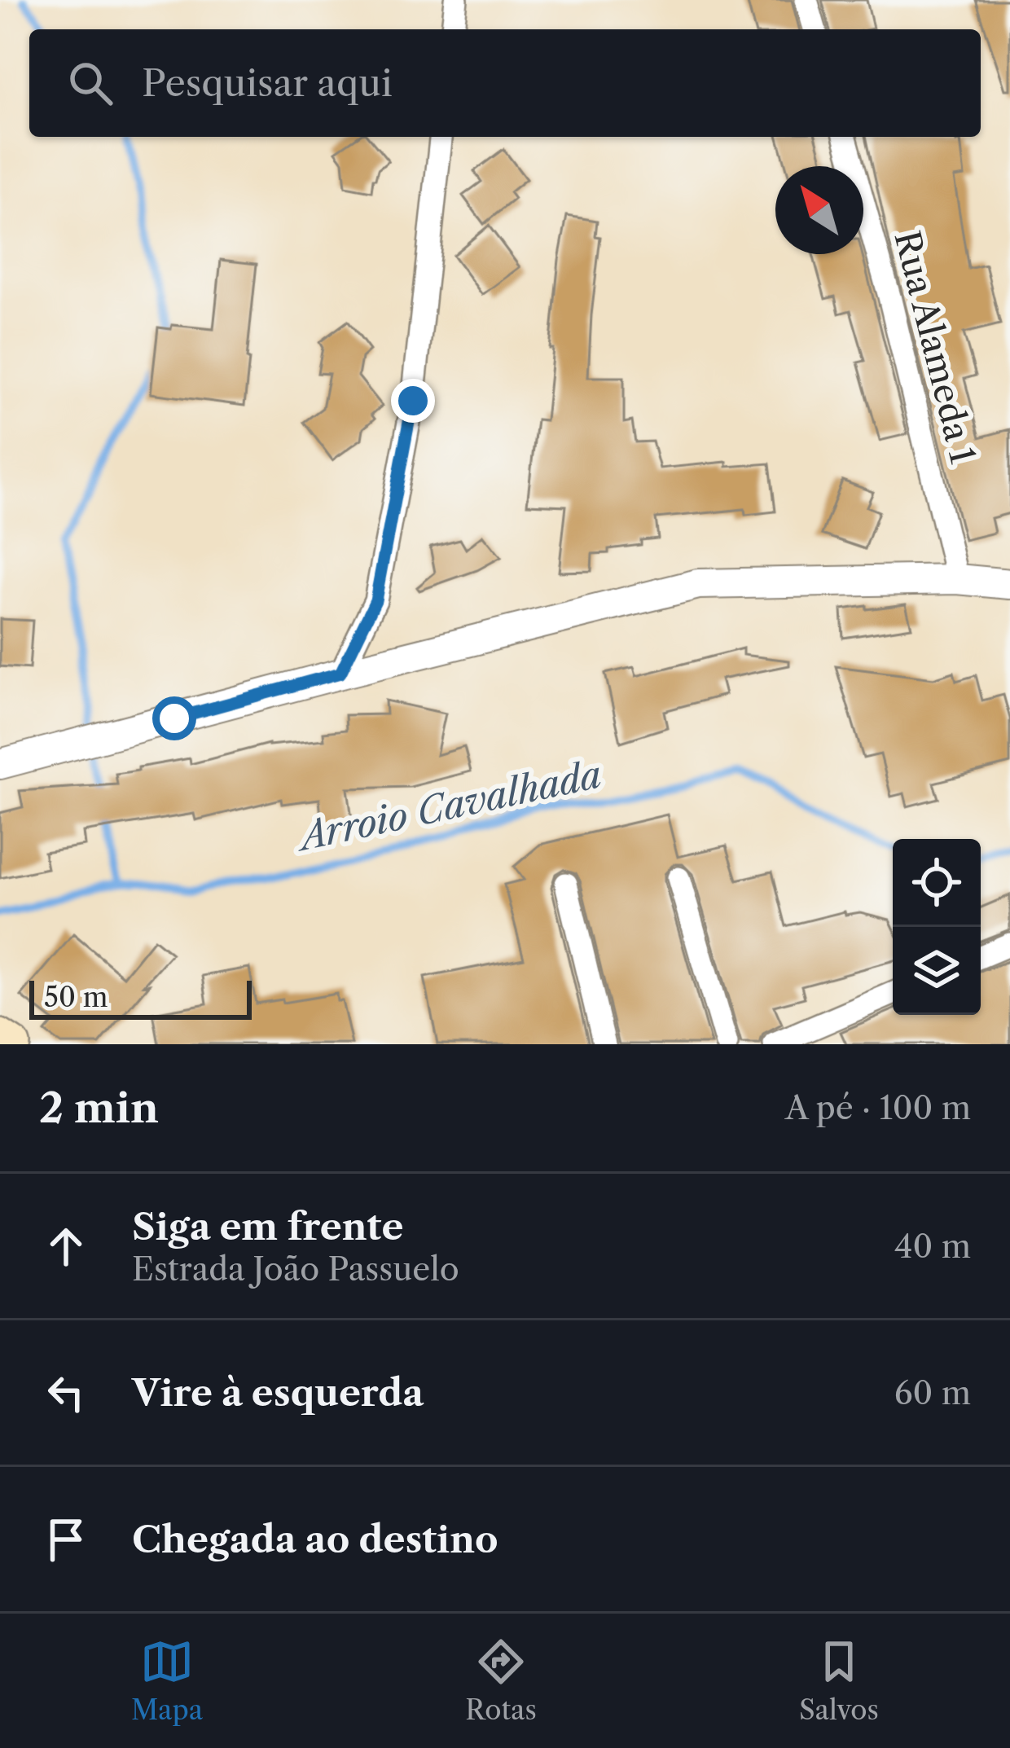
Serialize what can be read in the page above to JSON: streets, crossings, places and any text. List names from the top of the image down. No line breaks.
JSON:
{"streets":{"street":["Rua Alameda 1"]},"water":["Arroio Cavalhada"],"scale_bar":"50 m","north":"top left","page":{"search":"Pesquisar aqui","scale":"50 m","heading":["2 min","A pé · 100 m"],"list":[["Siga em frente","Estrada João Passuelo","40 m"],["Vire à esquerda","60 m"],"Chegada ao destino"],"nav":["Mapa","Rotas","Salvos"]}}
